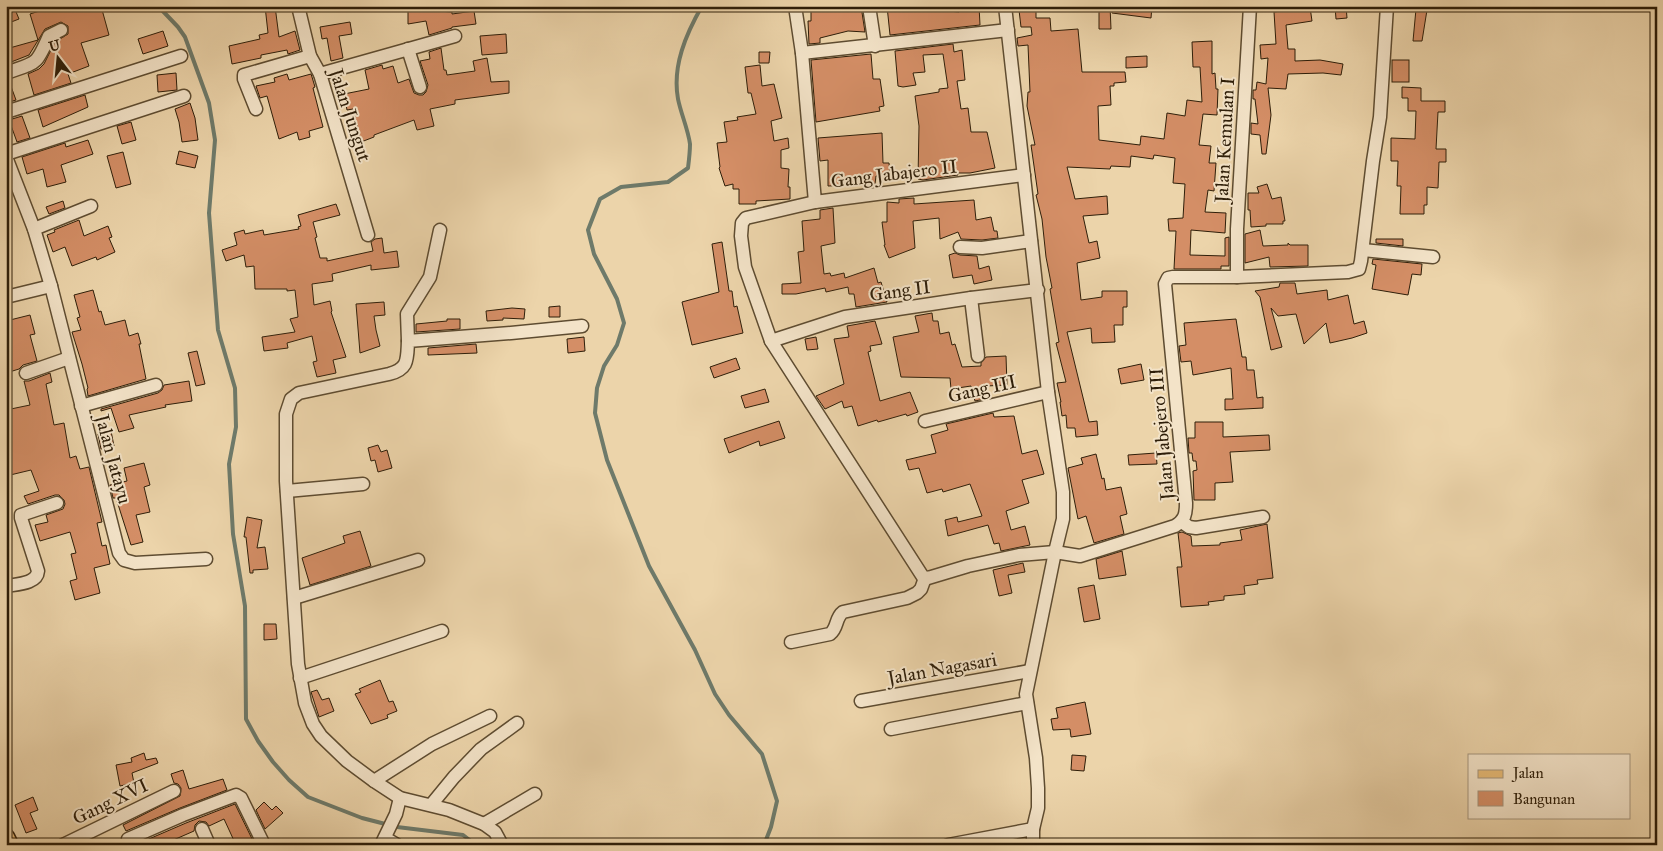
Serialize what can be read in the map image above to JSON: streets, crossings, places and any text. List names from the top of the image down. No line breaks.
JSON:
{"streets":{"street":["Jalan Jungut","Jalan Kemulan I","Gang Jabajero II","Gang II","Gang III","Jalan Jabejero III","Jalan Jatayu","Jalan Nagasari","Gang XVI"]},"crossings":[["Jalan Kemulan I","Jalan Jabejero III"]],"legend":["Jalan","Bangunan"],"north":"top"}
